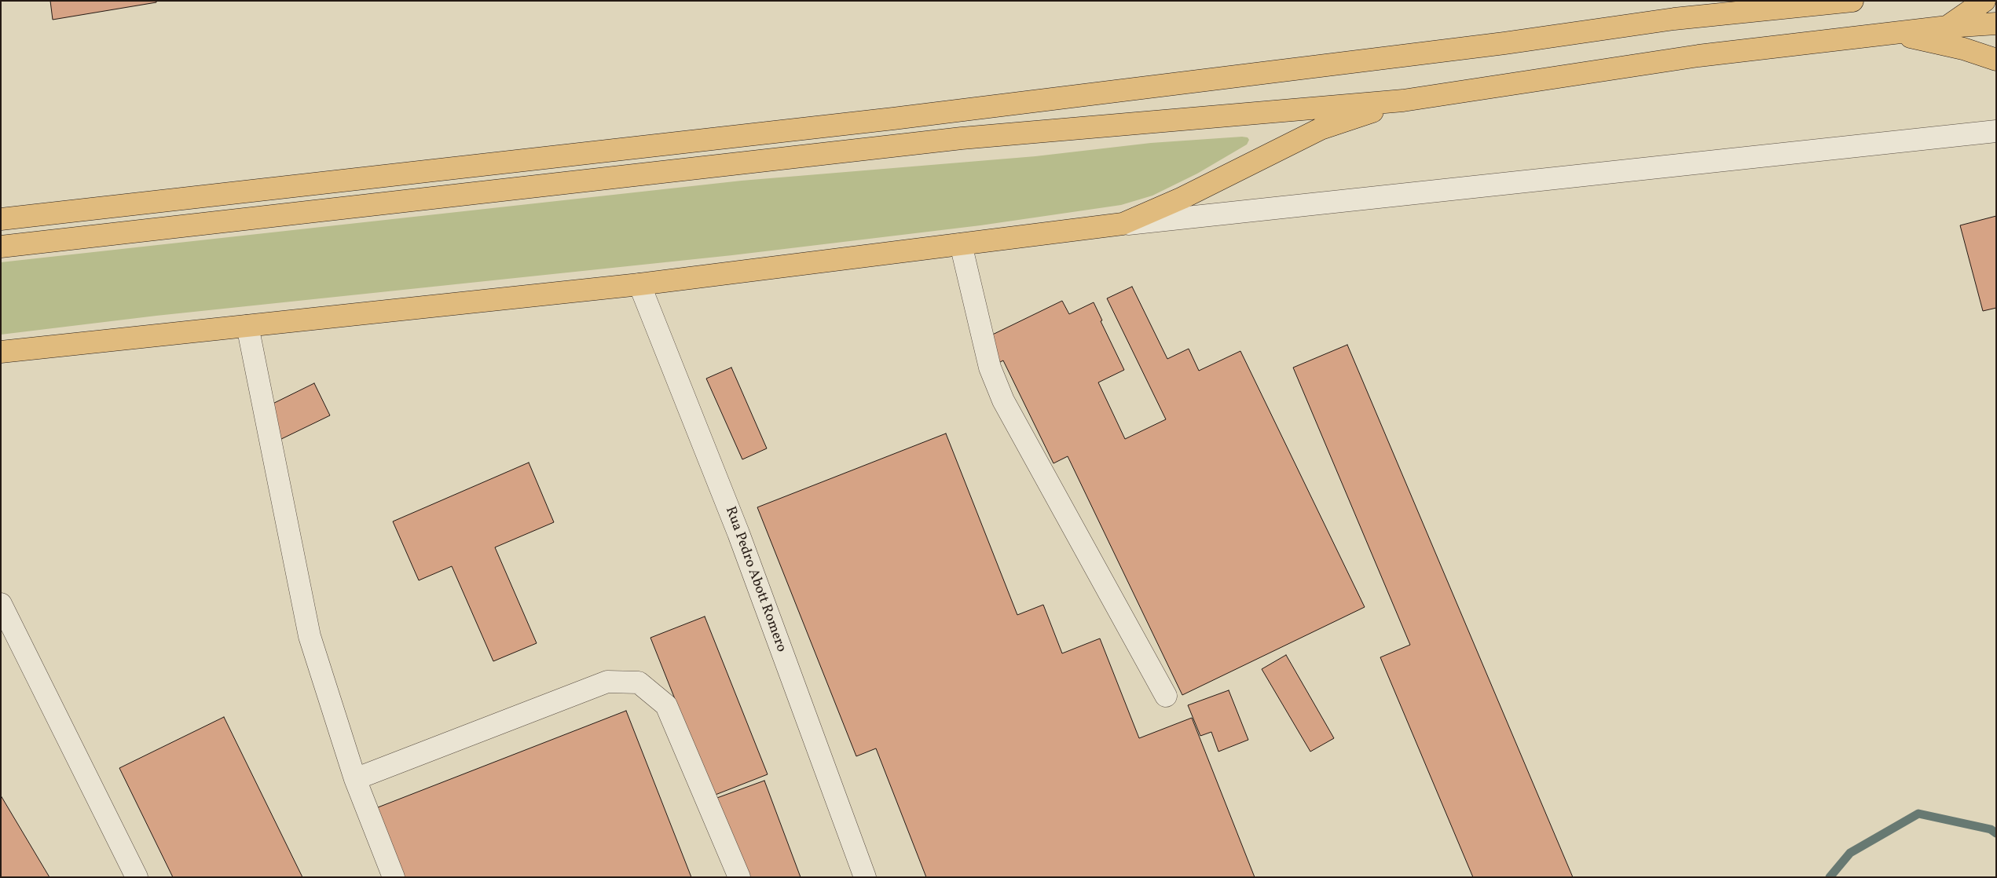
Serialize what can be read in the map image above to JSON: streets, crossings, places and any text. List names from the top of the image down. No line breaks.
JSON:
{"streets":{"street":["Rua Pedro Abott Romero"]}}
